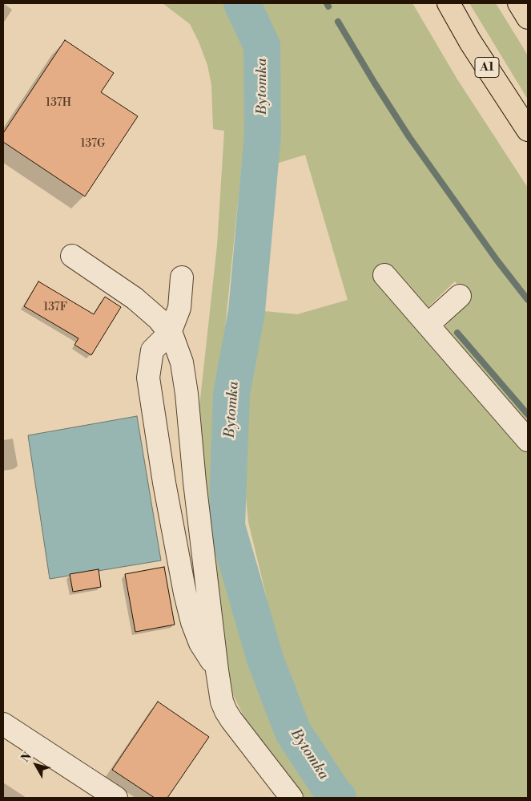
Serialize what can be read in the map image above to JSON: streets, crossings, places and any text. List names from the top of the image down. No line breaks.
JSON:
{"streets":{"highway":["A1"]},"water":["Bytomka"],"house_numbers":["137H","137G","137F"],"north":"top left"}
